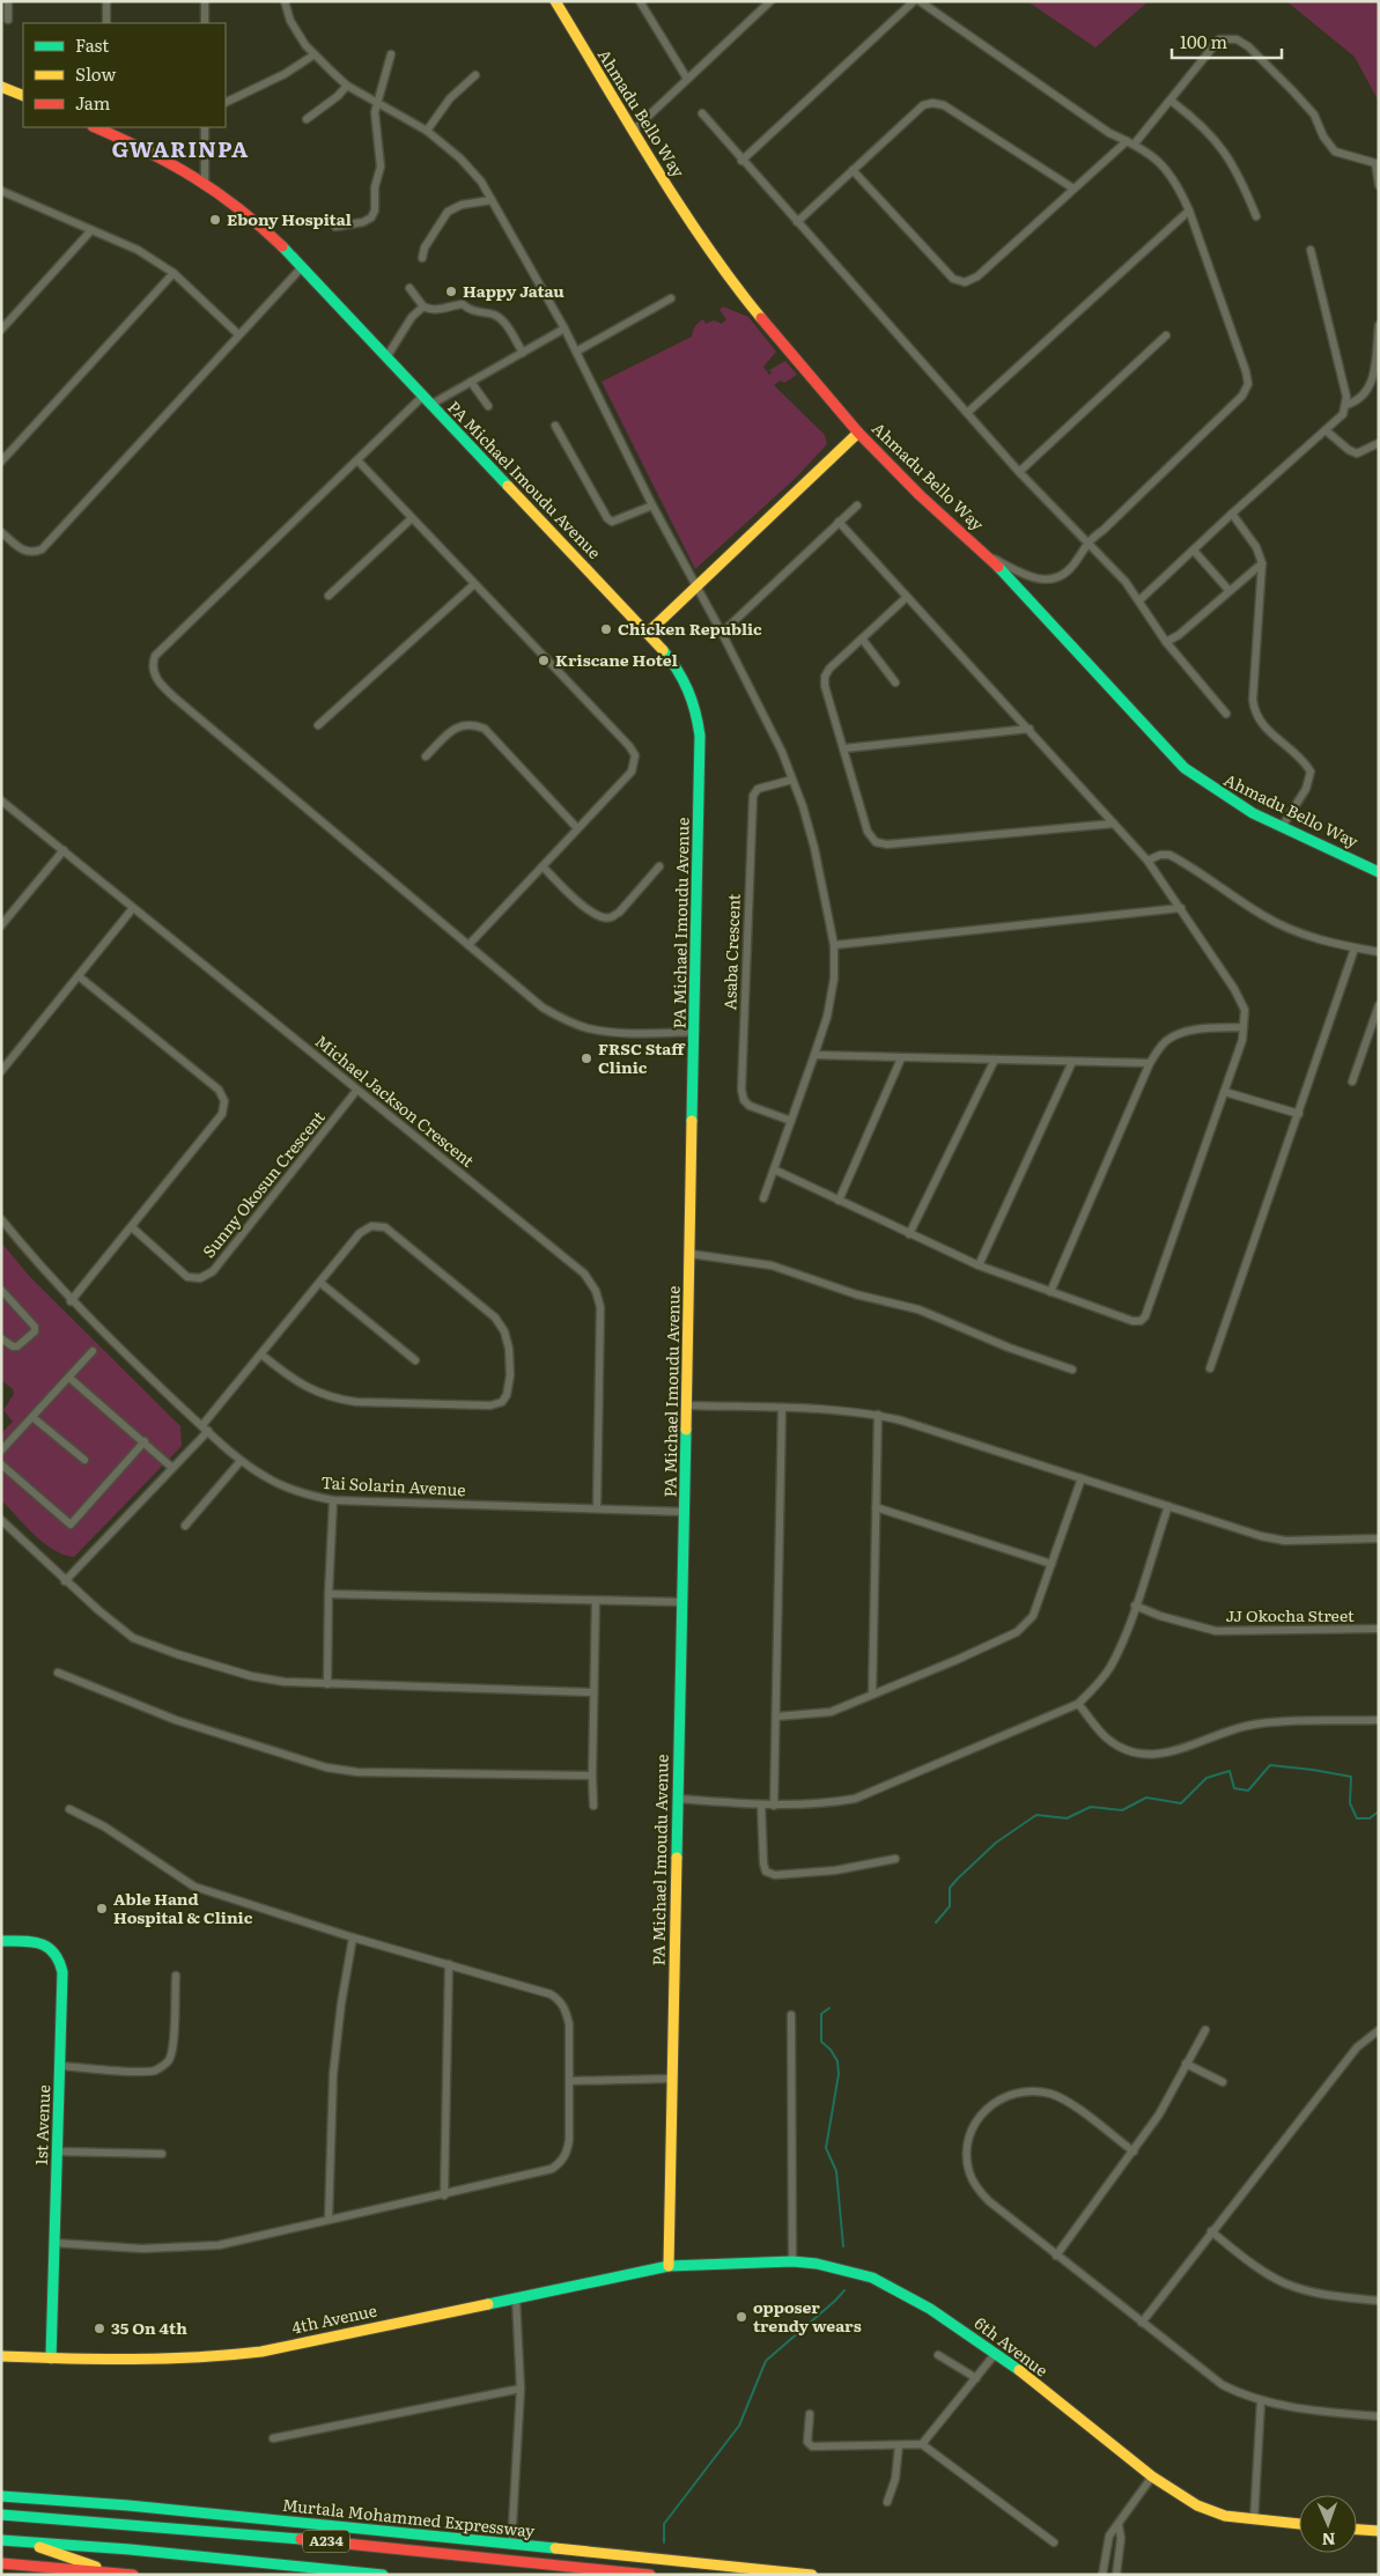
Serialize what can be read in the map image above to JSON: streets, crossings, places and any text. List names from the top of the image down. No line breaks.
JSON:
{"streets":{"main road":["Ahmadu Bello Way","PA Michael Imoudu Avenue","1st Avenue","4th Avenue","6th Avenue","Murtala Mohammed Expressway","A234"],"street":["Asaba Crescent","Michael Jackson Crescent","Sunny Okosun Crescent","Tai Solarin Avenue","JJ Okocha Street"]},"crossings":[["PA Michael Imoudu Avenue","Tai Solarin Avenue"],["PA Michael Imoudu Avenue","4th Avenue"],["PA Michael Imoudu Avenue","6th Avenue"],["Michael Jackson Crescent","Sunny Okosun Crescent"],["Michael Jackson Crescent","Tai Solarin Avenue"],["1st Avenue","4th Avenue"],["4th Avenue","6th Avenue"]],"districts":["GWARINPA"],"places":["Ebony Hospital","Happy Jatau","Chicken Republic","Kriscane Hotel","FRSC Staff Clinic","Able Hand Hospital & Clinic","opposer trendy wears","35 On 4th"],"legend":["Fast","Slow","Jam"],"scale_bar":"100 m","north":"bottom"}
